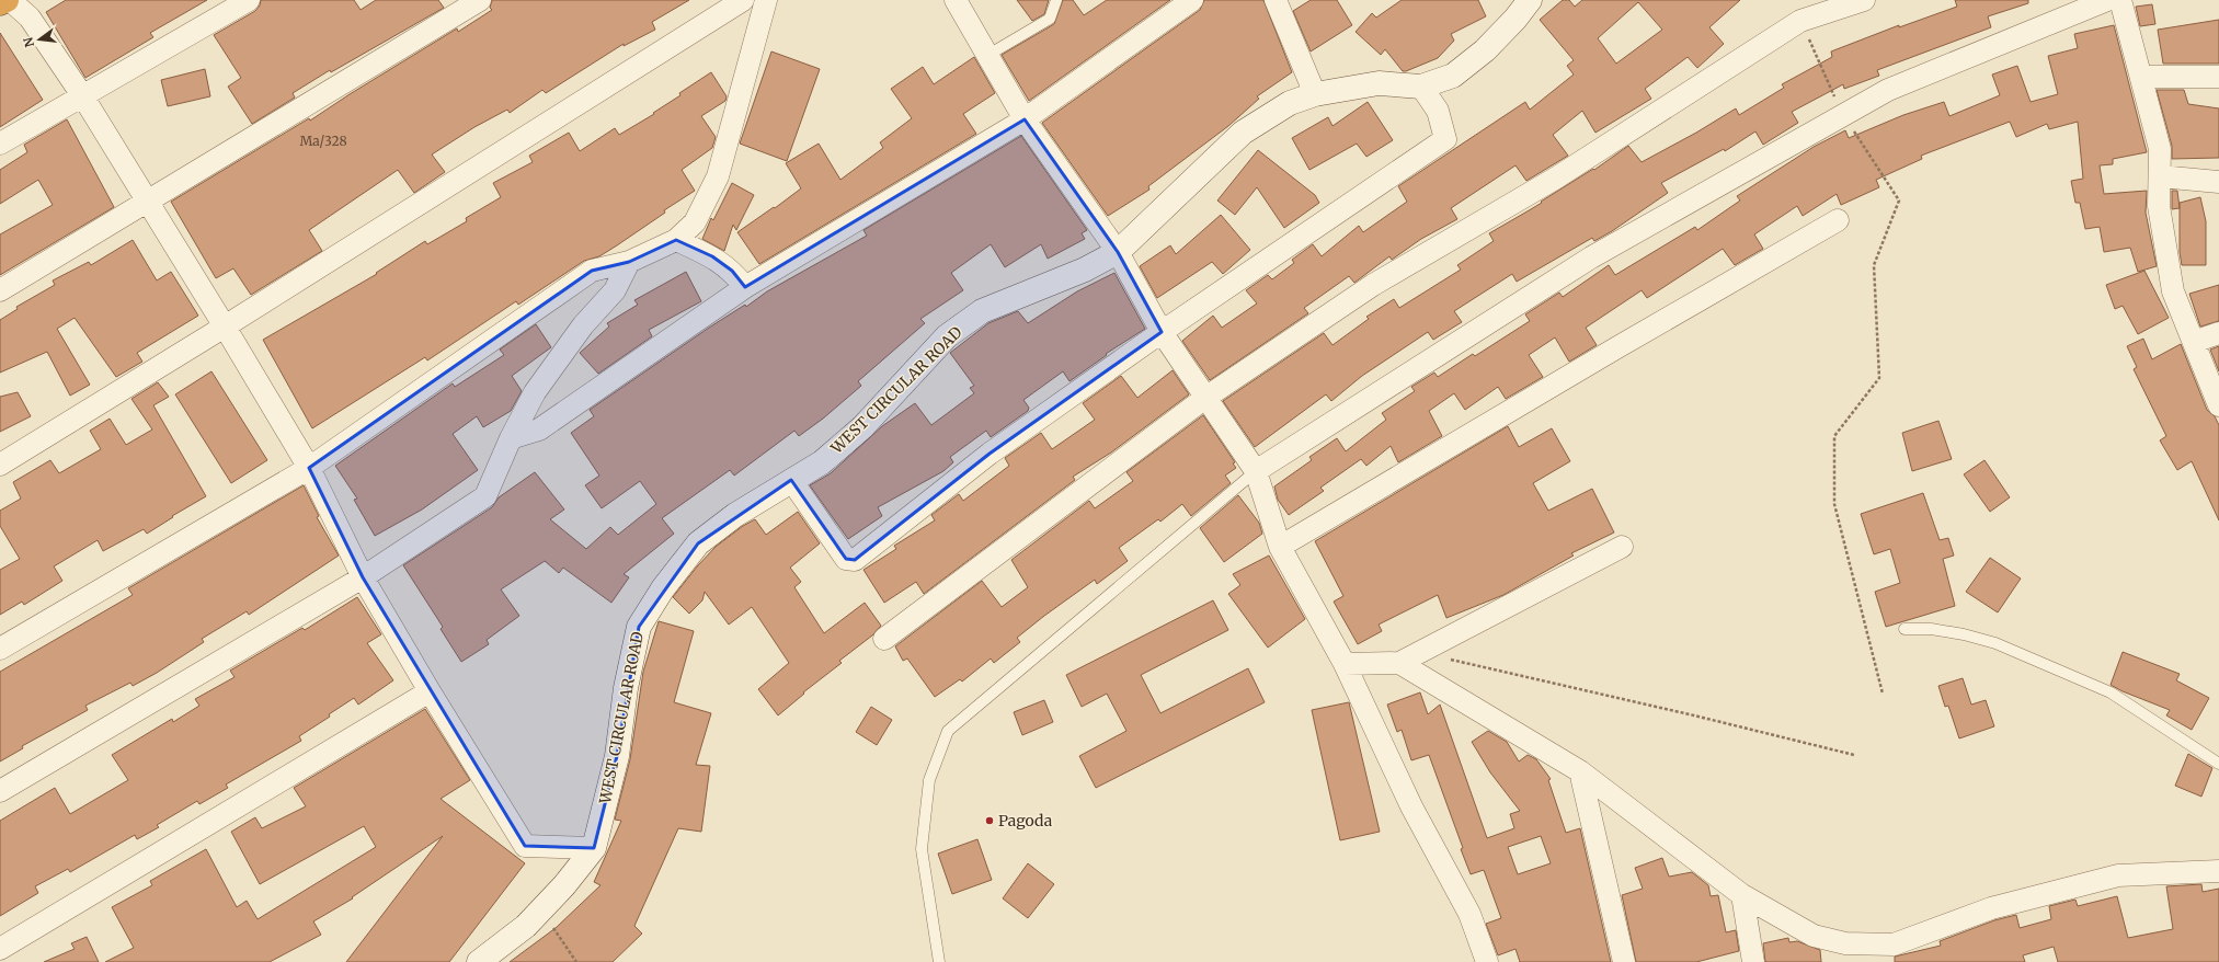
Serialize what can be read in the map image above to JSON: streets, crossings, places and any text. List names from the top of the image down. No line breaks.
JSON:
{"streets":{"street":["WEST CIRCULAR ROAD"]},"places":["Pagoda"],"house_numbers":["Ma/328"],"north":"left"}
